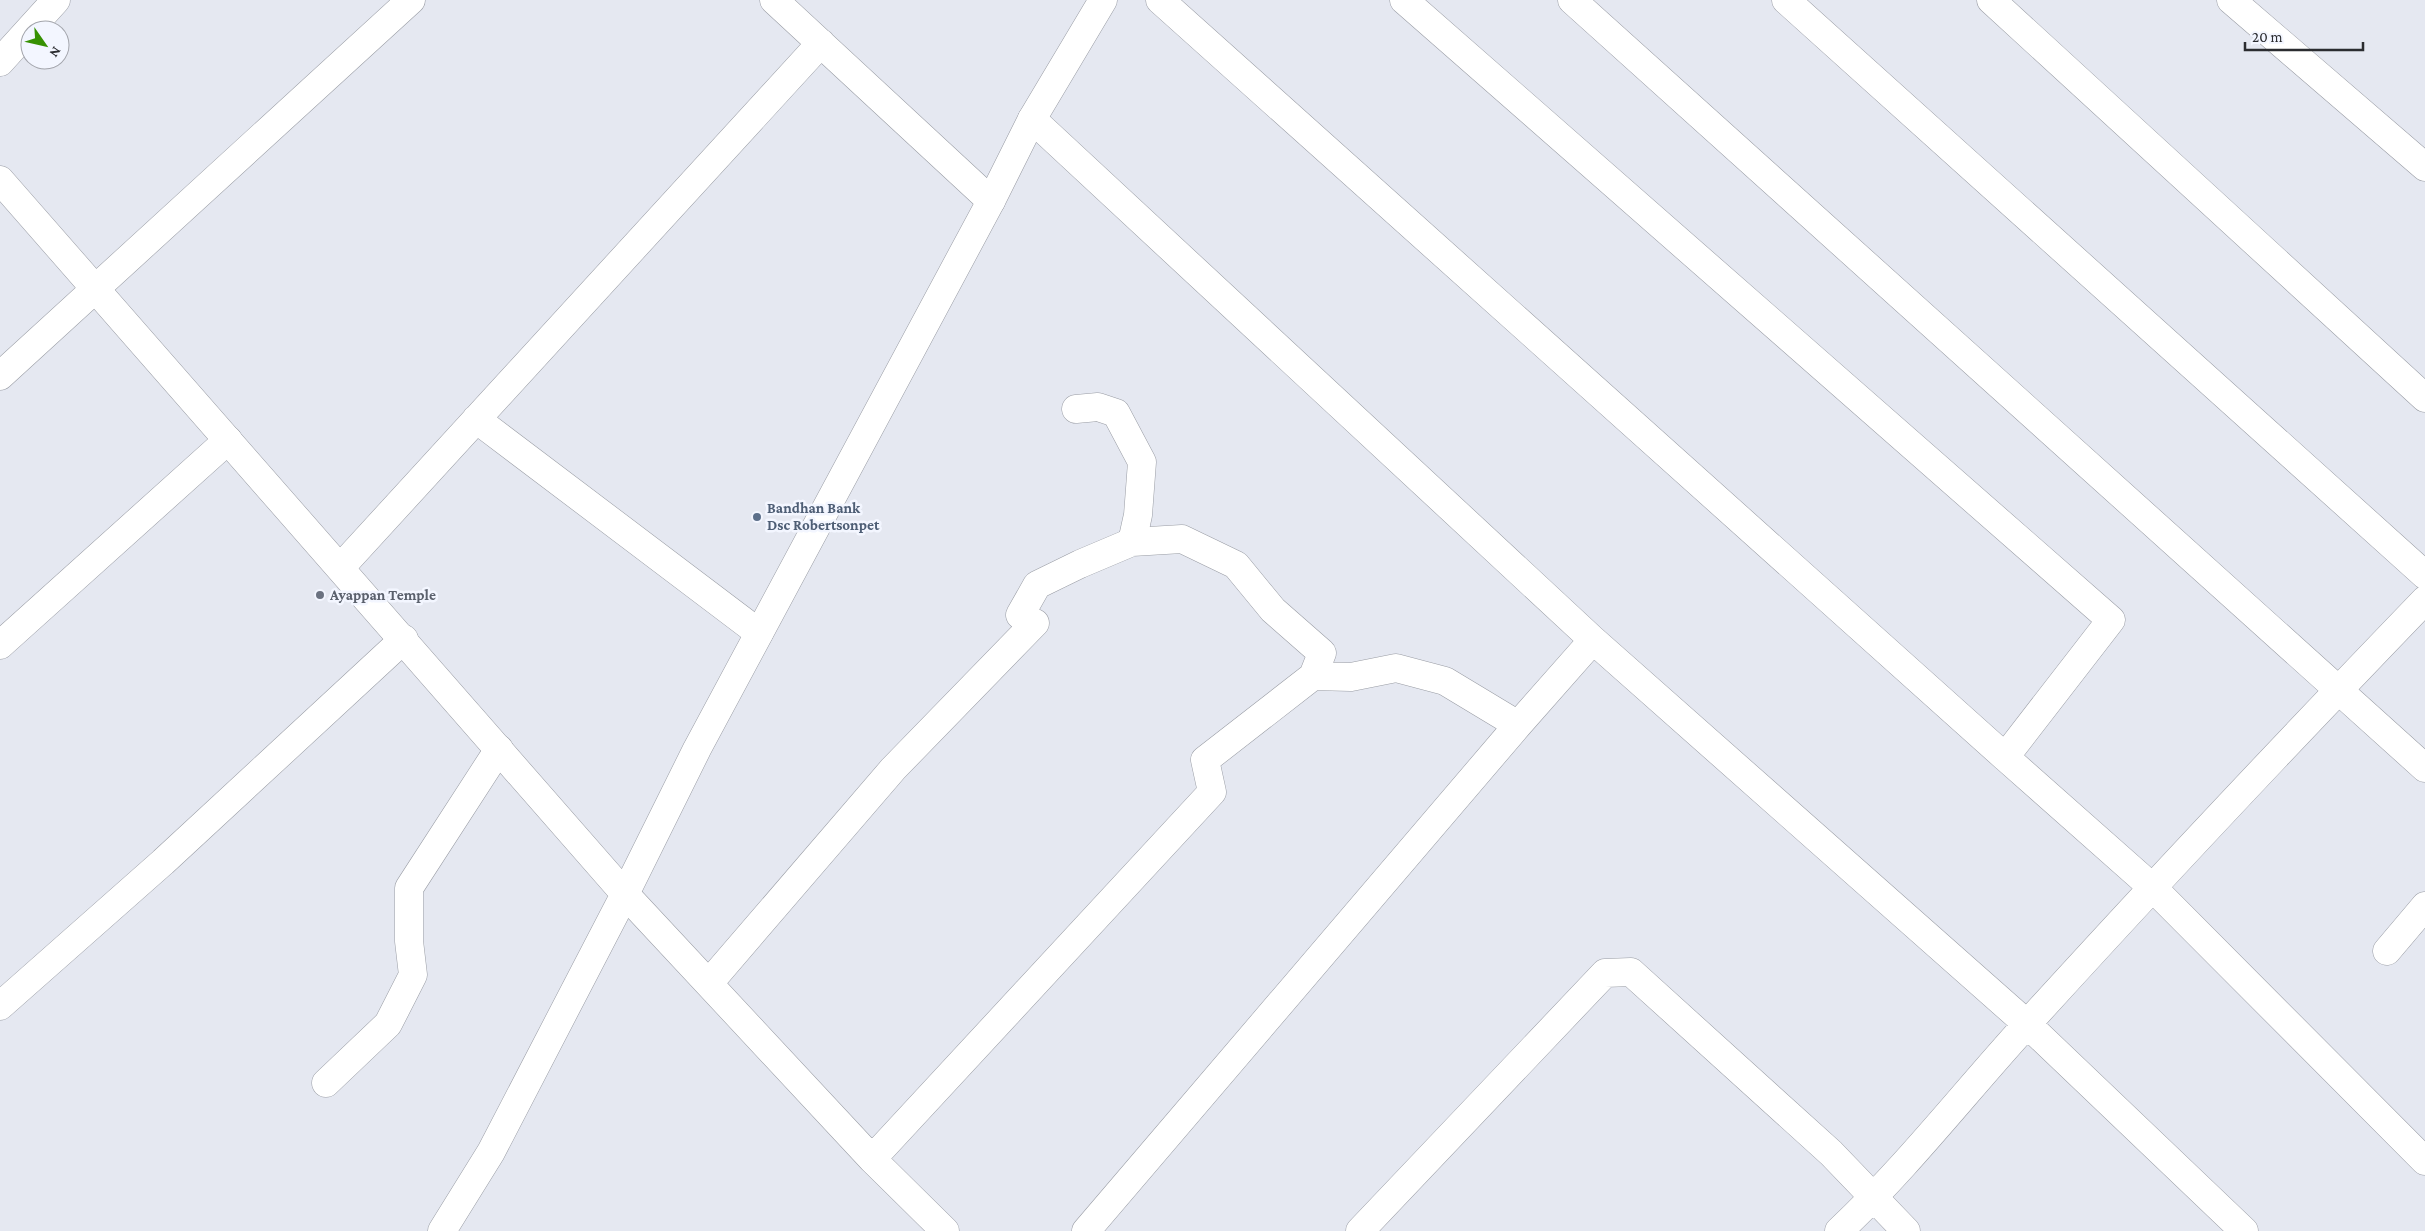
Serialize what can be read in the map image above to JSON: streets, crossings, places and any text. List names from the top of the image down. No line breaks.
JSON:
{"places":["Bandhan Bank Dsc Robertsonpet","Ayappan Temple"],"scale_bar":"20 m","north":"bottom right"}
